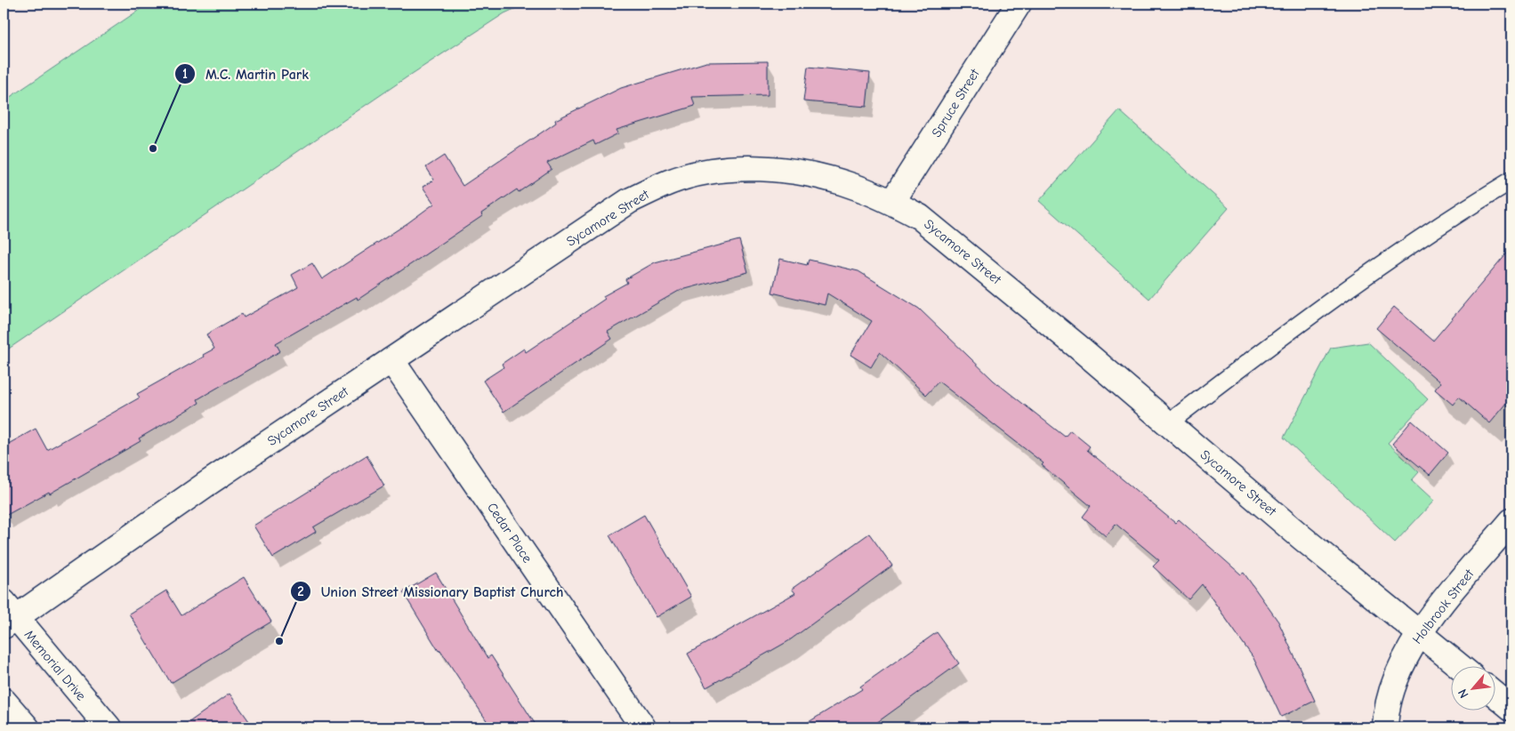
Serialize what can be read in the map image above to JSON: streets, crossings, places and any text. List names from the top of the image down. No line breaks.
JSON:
{"streets":{"street":["Spruce Street","Sycamore Street","Cedar Place","Holbrook Street","Memorial Drive"]},"crossings":[["Spruce Street","Sycamore Street"],["Sycamore Street","Cedar Place"],["Sycamore Street","Holbrook Street"],["Sycamore Street","Memorial Drive"]],"places":["M.C. Martin Park","Union Street Missionary Baptist Church"],"north":"bottom left"}
